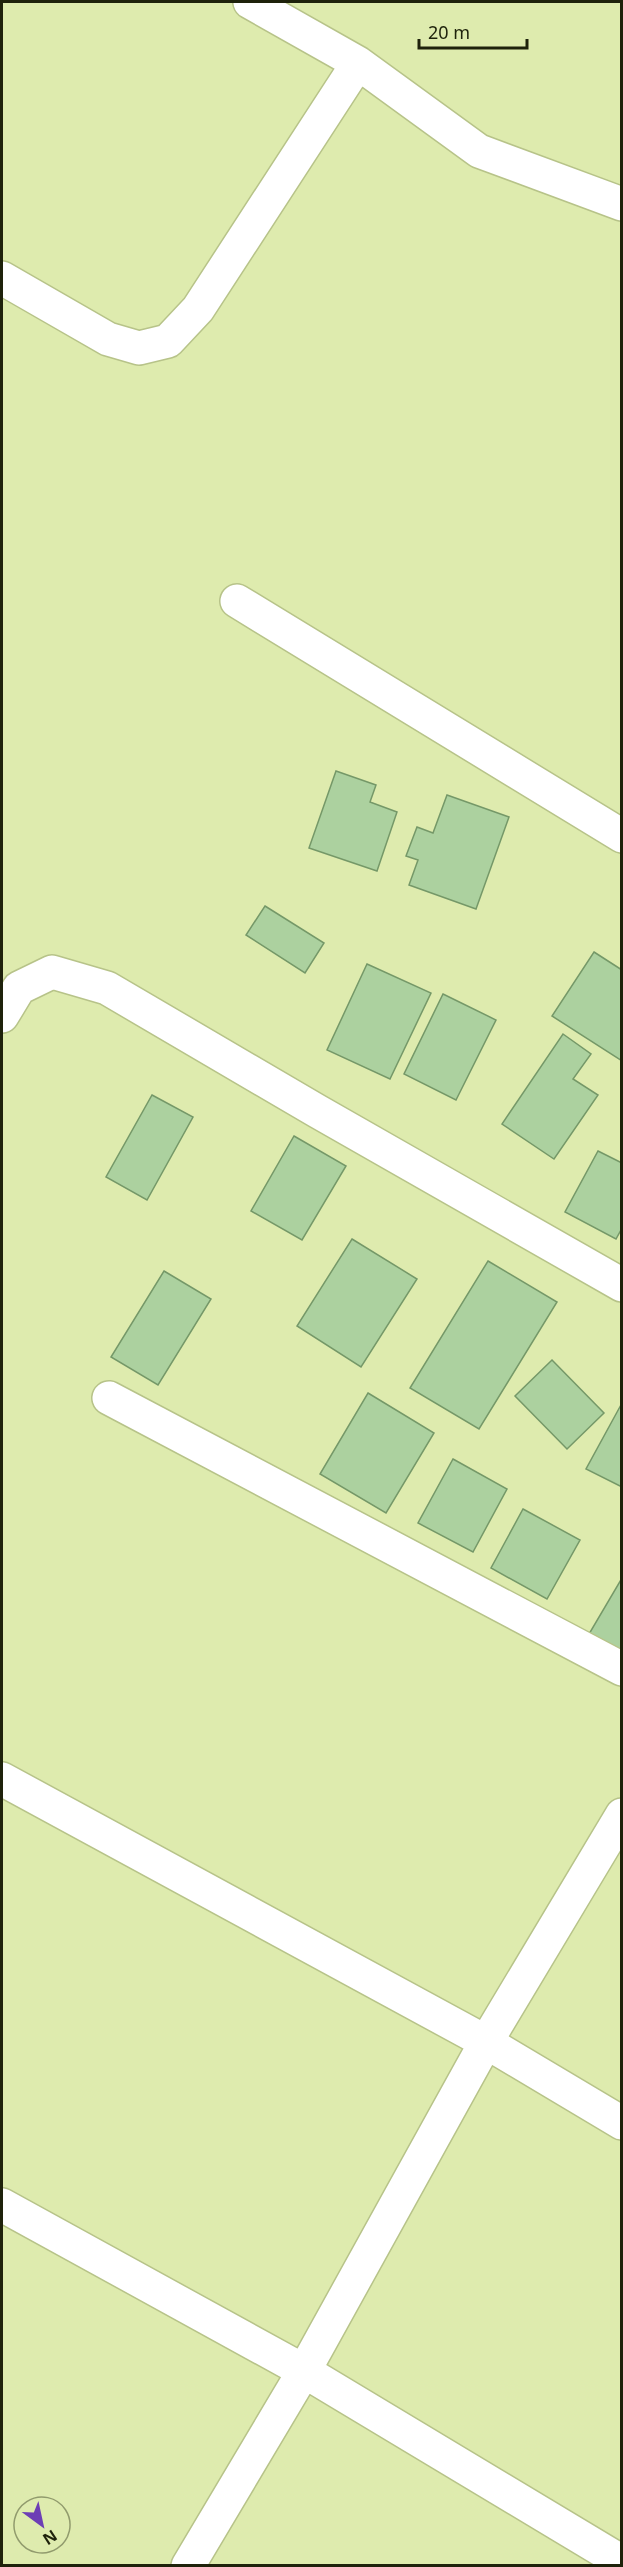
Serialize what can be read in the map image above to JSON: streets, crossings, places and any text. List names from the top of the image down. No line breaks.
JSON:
{"scale_bar":"20 m","north":"bottom right"}
